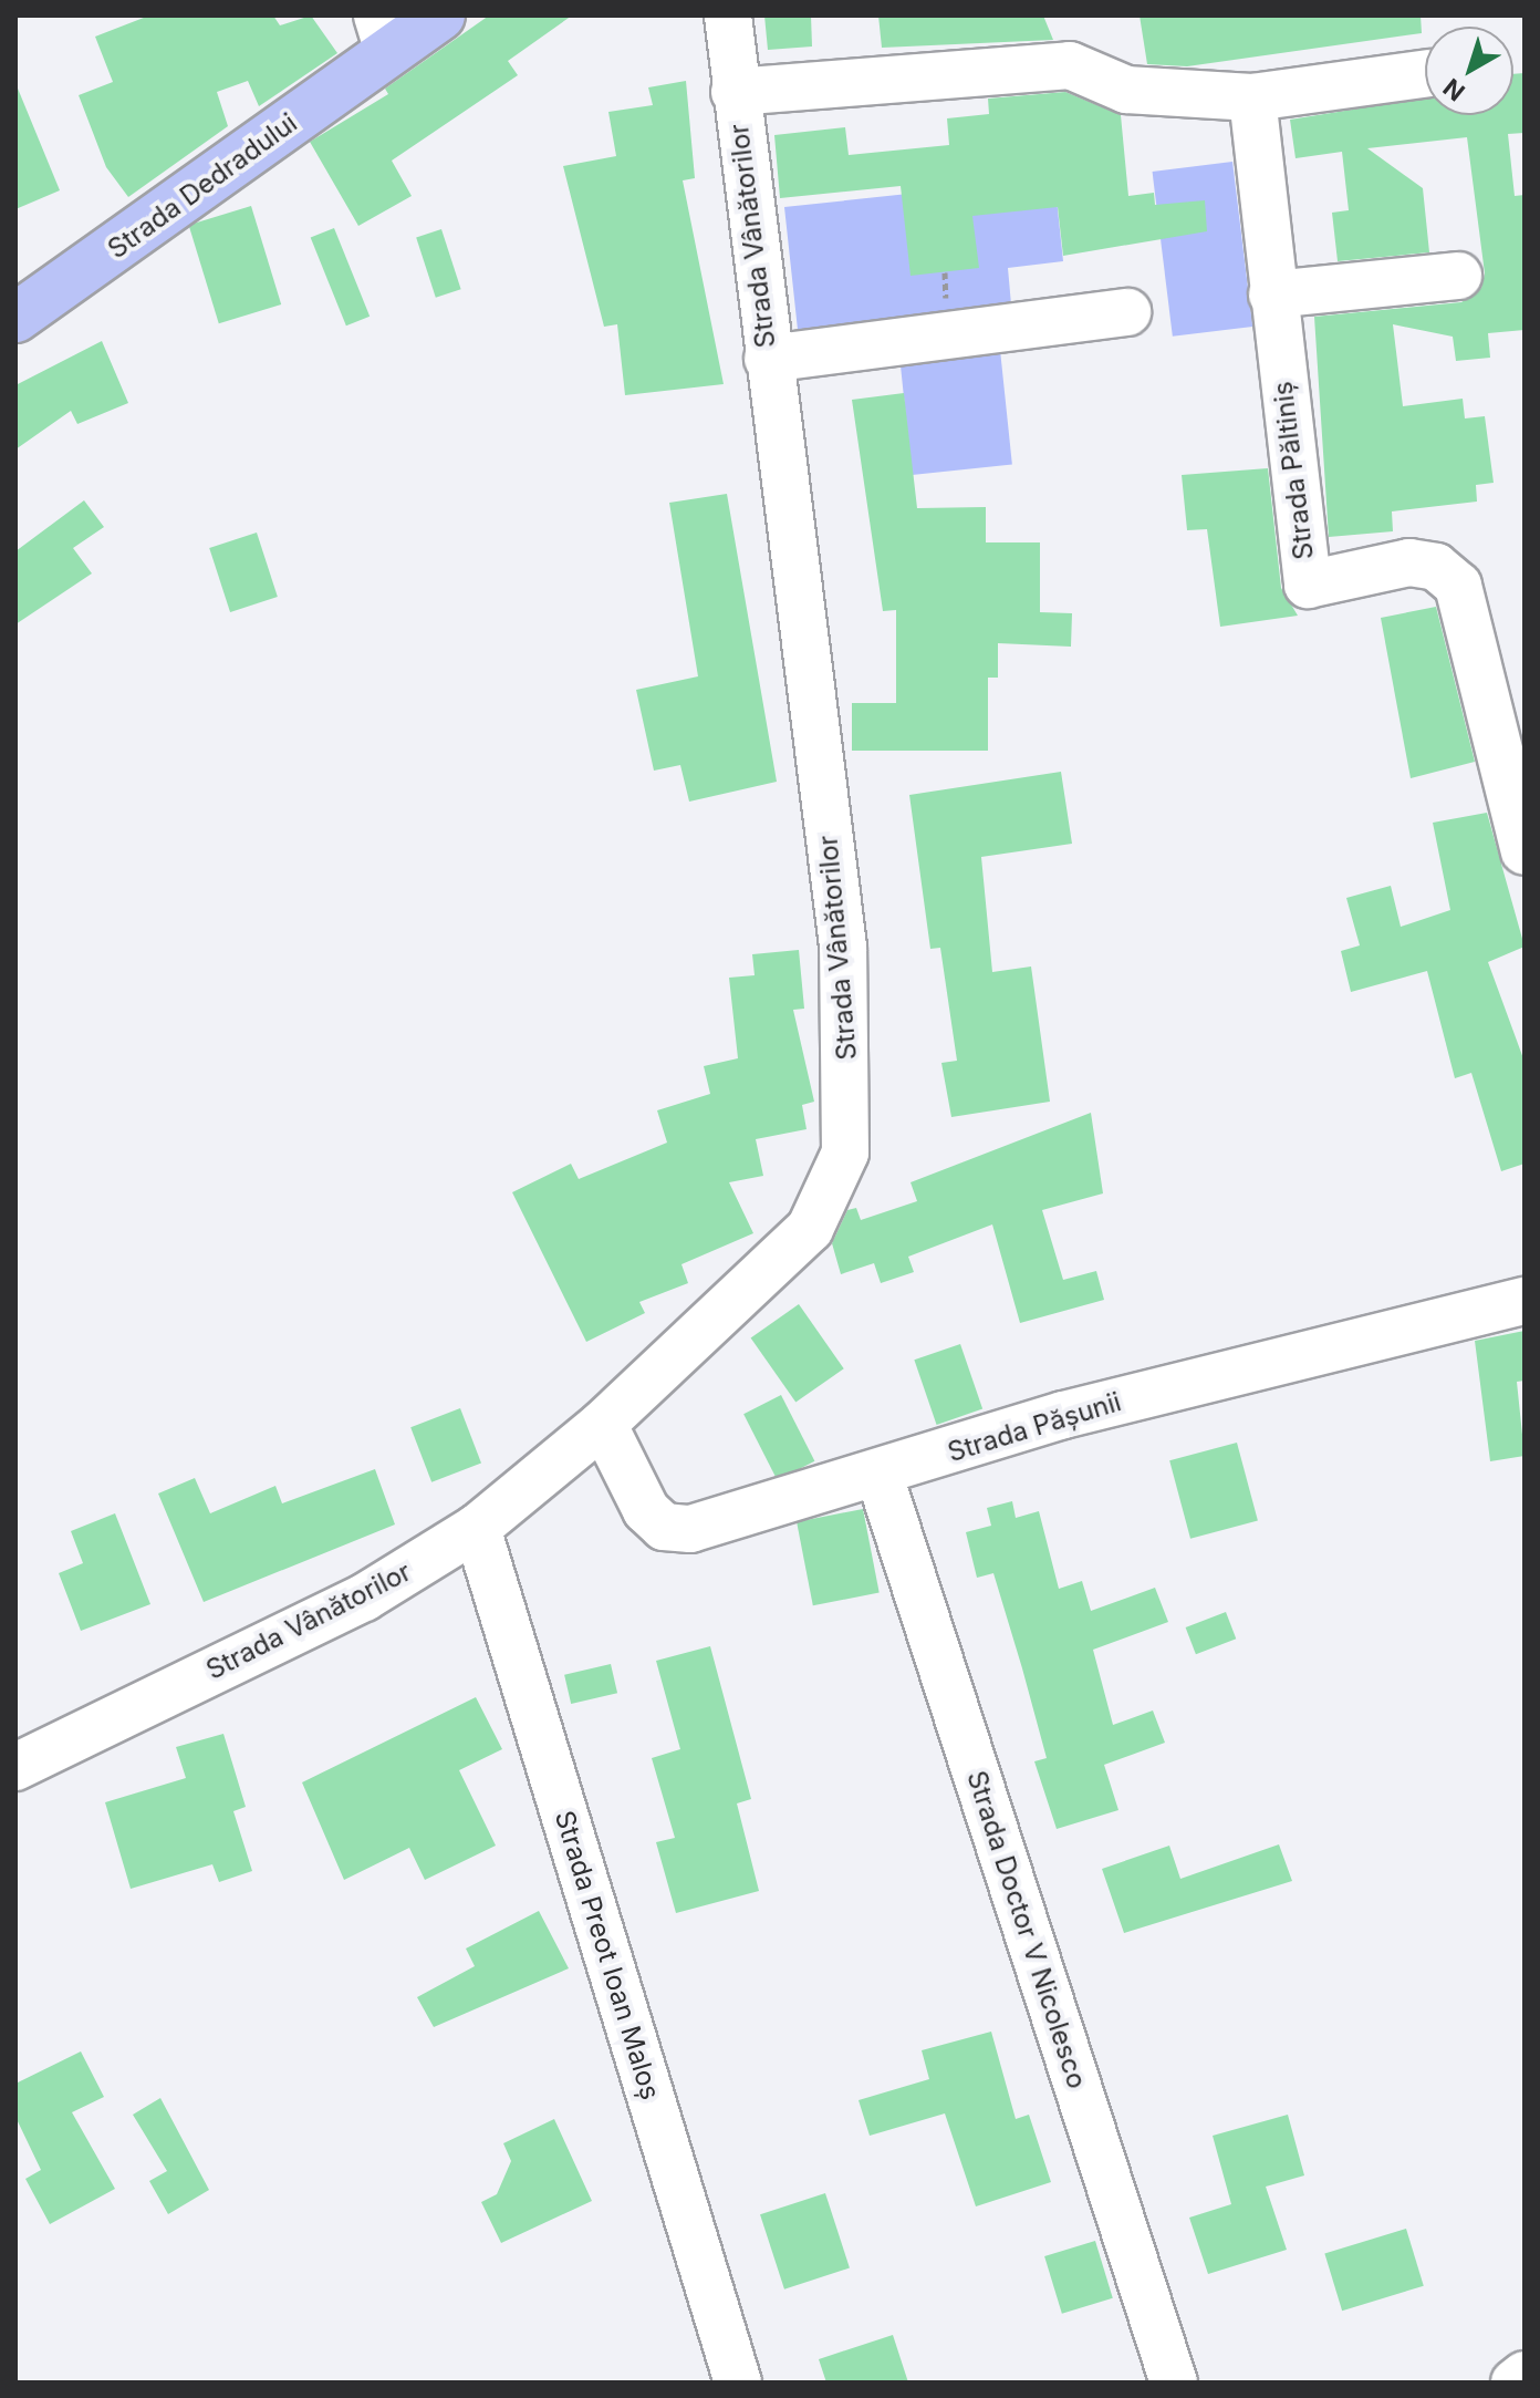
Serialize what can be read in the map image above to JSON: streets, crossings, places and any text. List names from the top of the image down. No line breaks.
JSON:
{"streets":{"main road":["Strada Dedradului"],"street":["Strada Vânătorilor","Strada Păltiniș","Strada Pășunii","Strada Doctor V Nicolesco","Strada Preot Ioan Maloș"]},"crossings":[["Strada Vânătorilor","Strada Pășunii"],["Strada Vânătorilor","Strada Preot Ioan Maloș"],["Strada Pășunii","Strada Doctor V Nicolesco"]],"north":"bottom left"}
